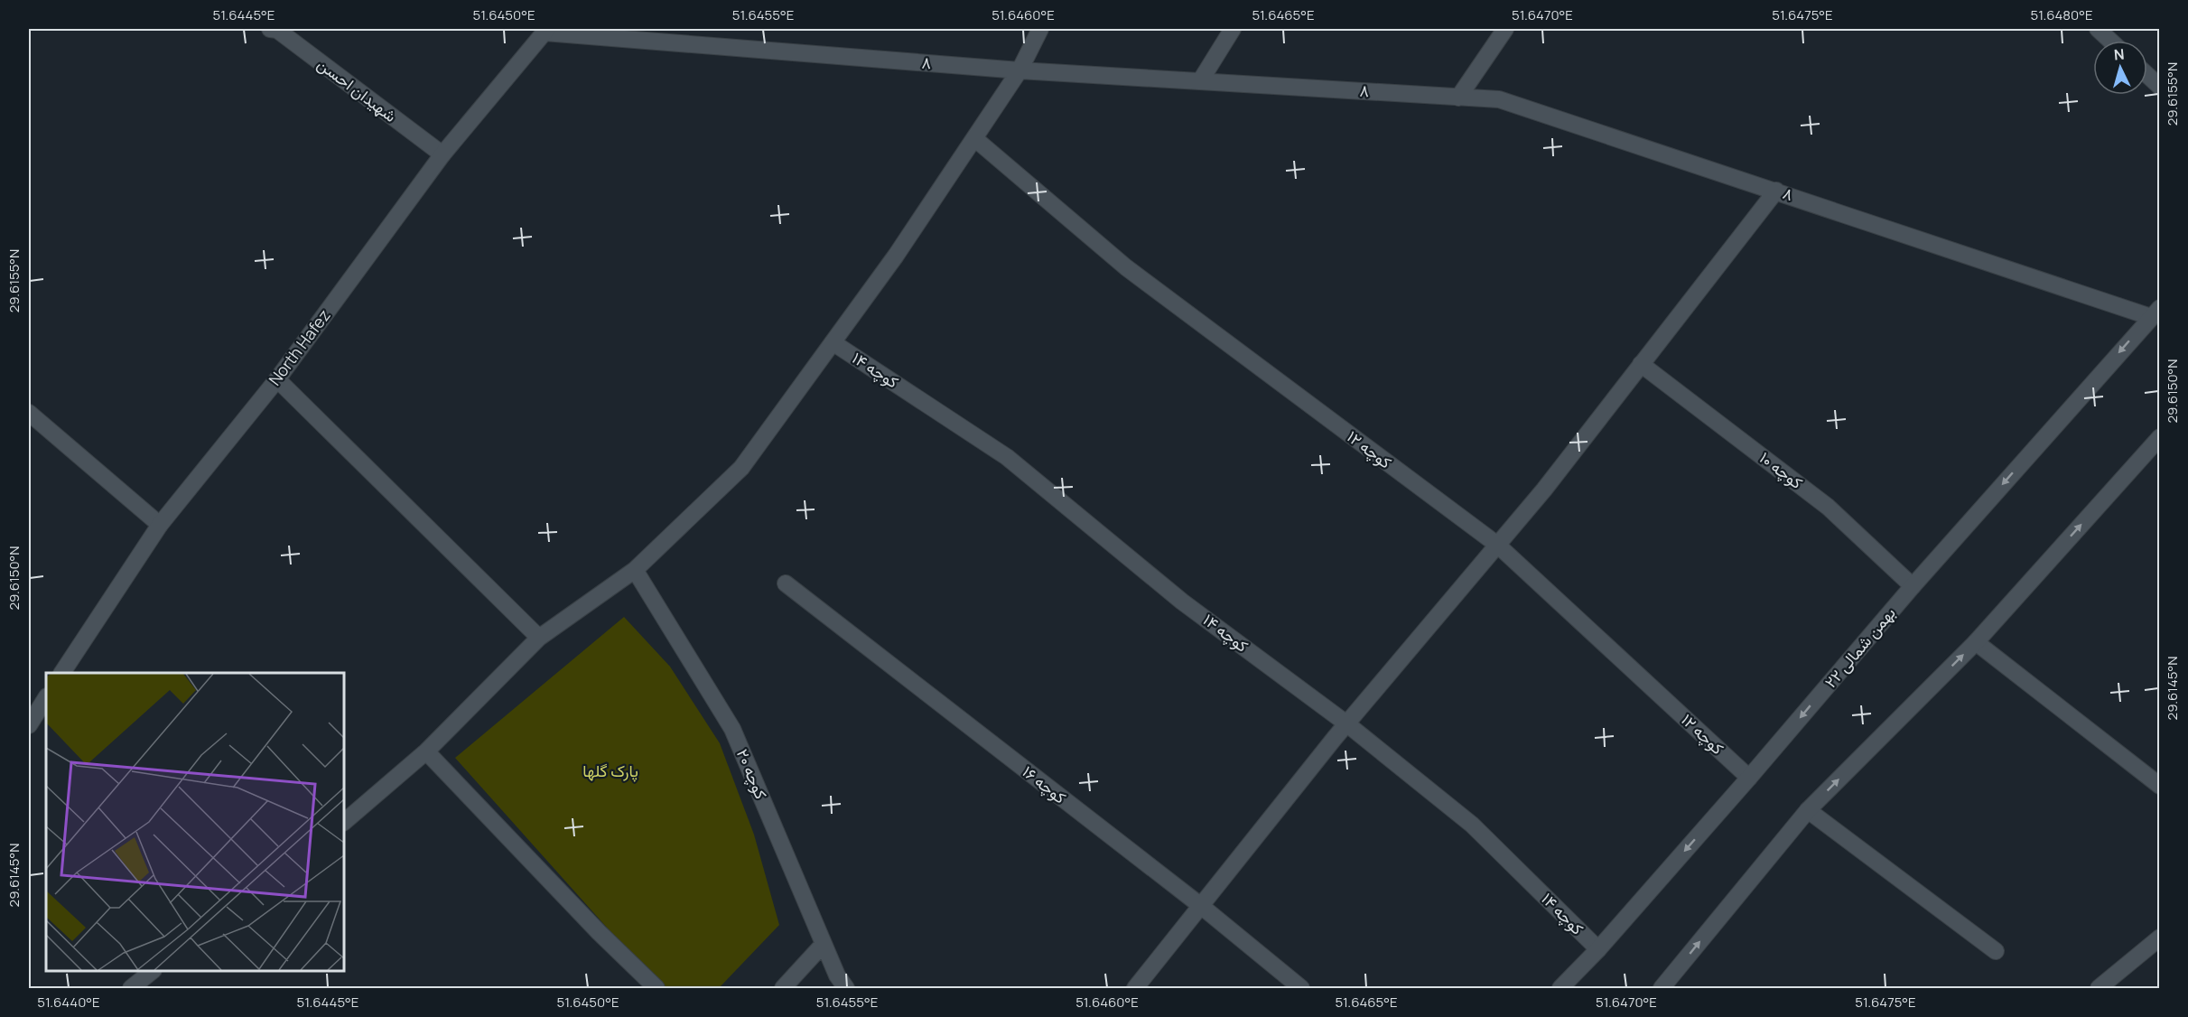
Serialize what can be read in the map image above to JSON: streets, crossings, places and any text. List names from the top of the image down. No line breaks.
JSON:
{"streets":{"street":["۸","شهیدان احسن","North Hafez","کوچه ۱۴","کوچه ۱۲","کوچه ۱۰","۲۲ بهمن شمالی","کوچه ۲۰","کوچه ۱۶"]},"crossings":[["۸","North Hafez"],["۸","۲۲ بهمن شمالی"],["شهیدان احسن","North Hafez"],["کوچه ۱۴","۲۲ بهمن شمالی"],["کوچه ۱۲","۲۲ بهمن شمالی"],["کوچه ۱۰","۲۲ بهمن شمالی"]],"parks":["پارک گلها"],"north":"top","coordinates":["51.6445°E","51.6450°E","51.6455°E","51.6460°E","51.6465°E","51.6470°E","51.6475°E","51.6480°E","29.6155°N","29.6150°N","29.6145°N","51.6440°E"]}
